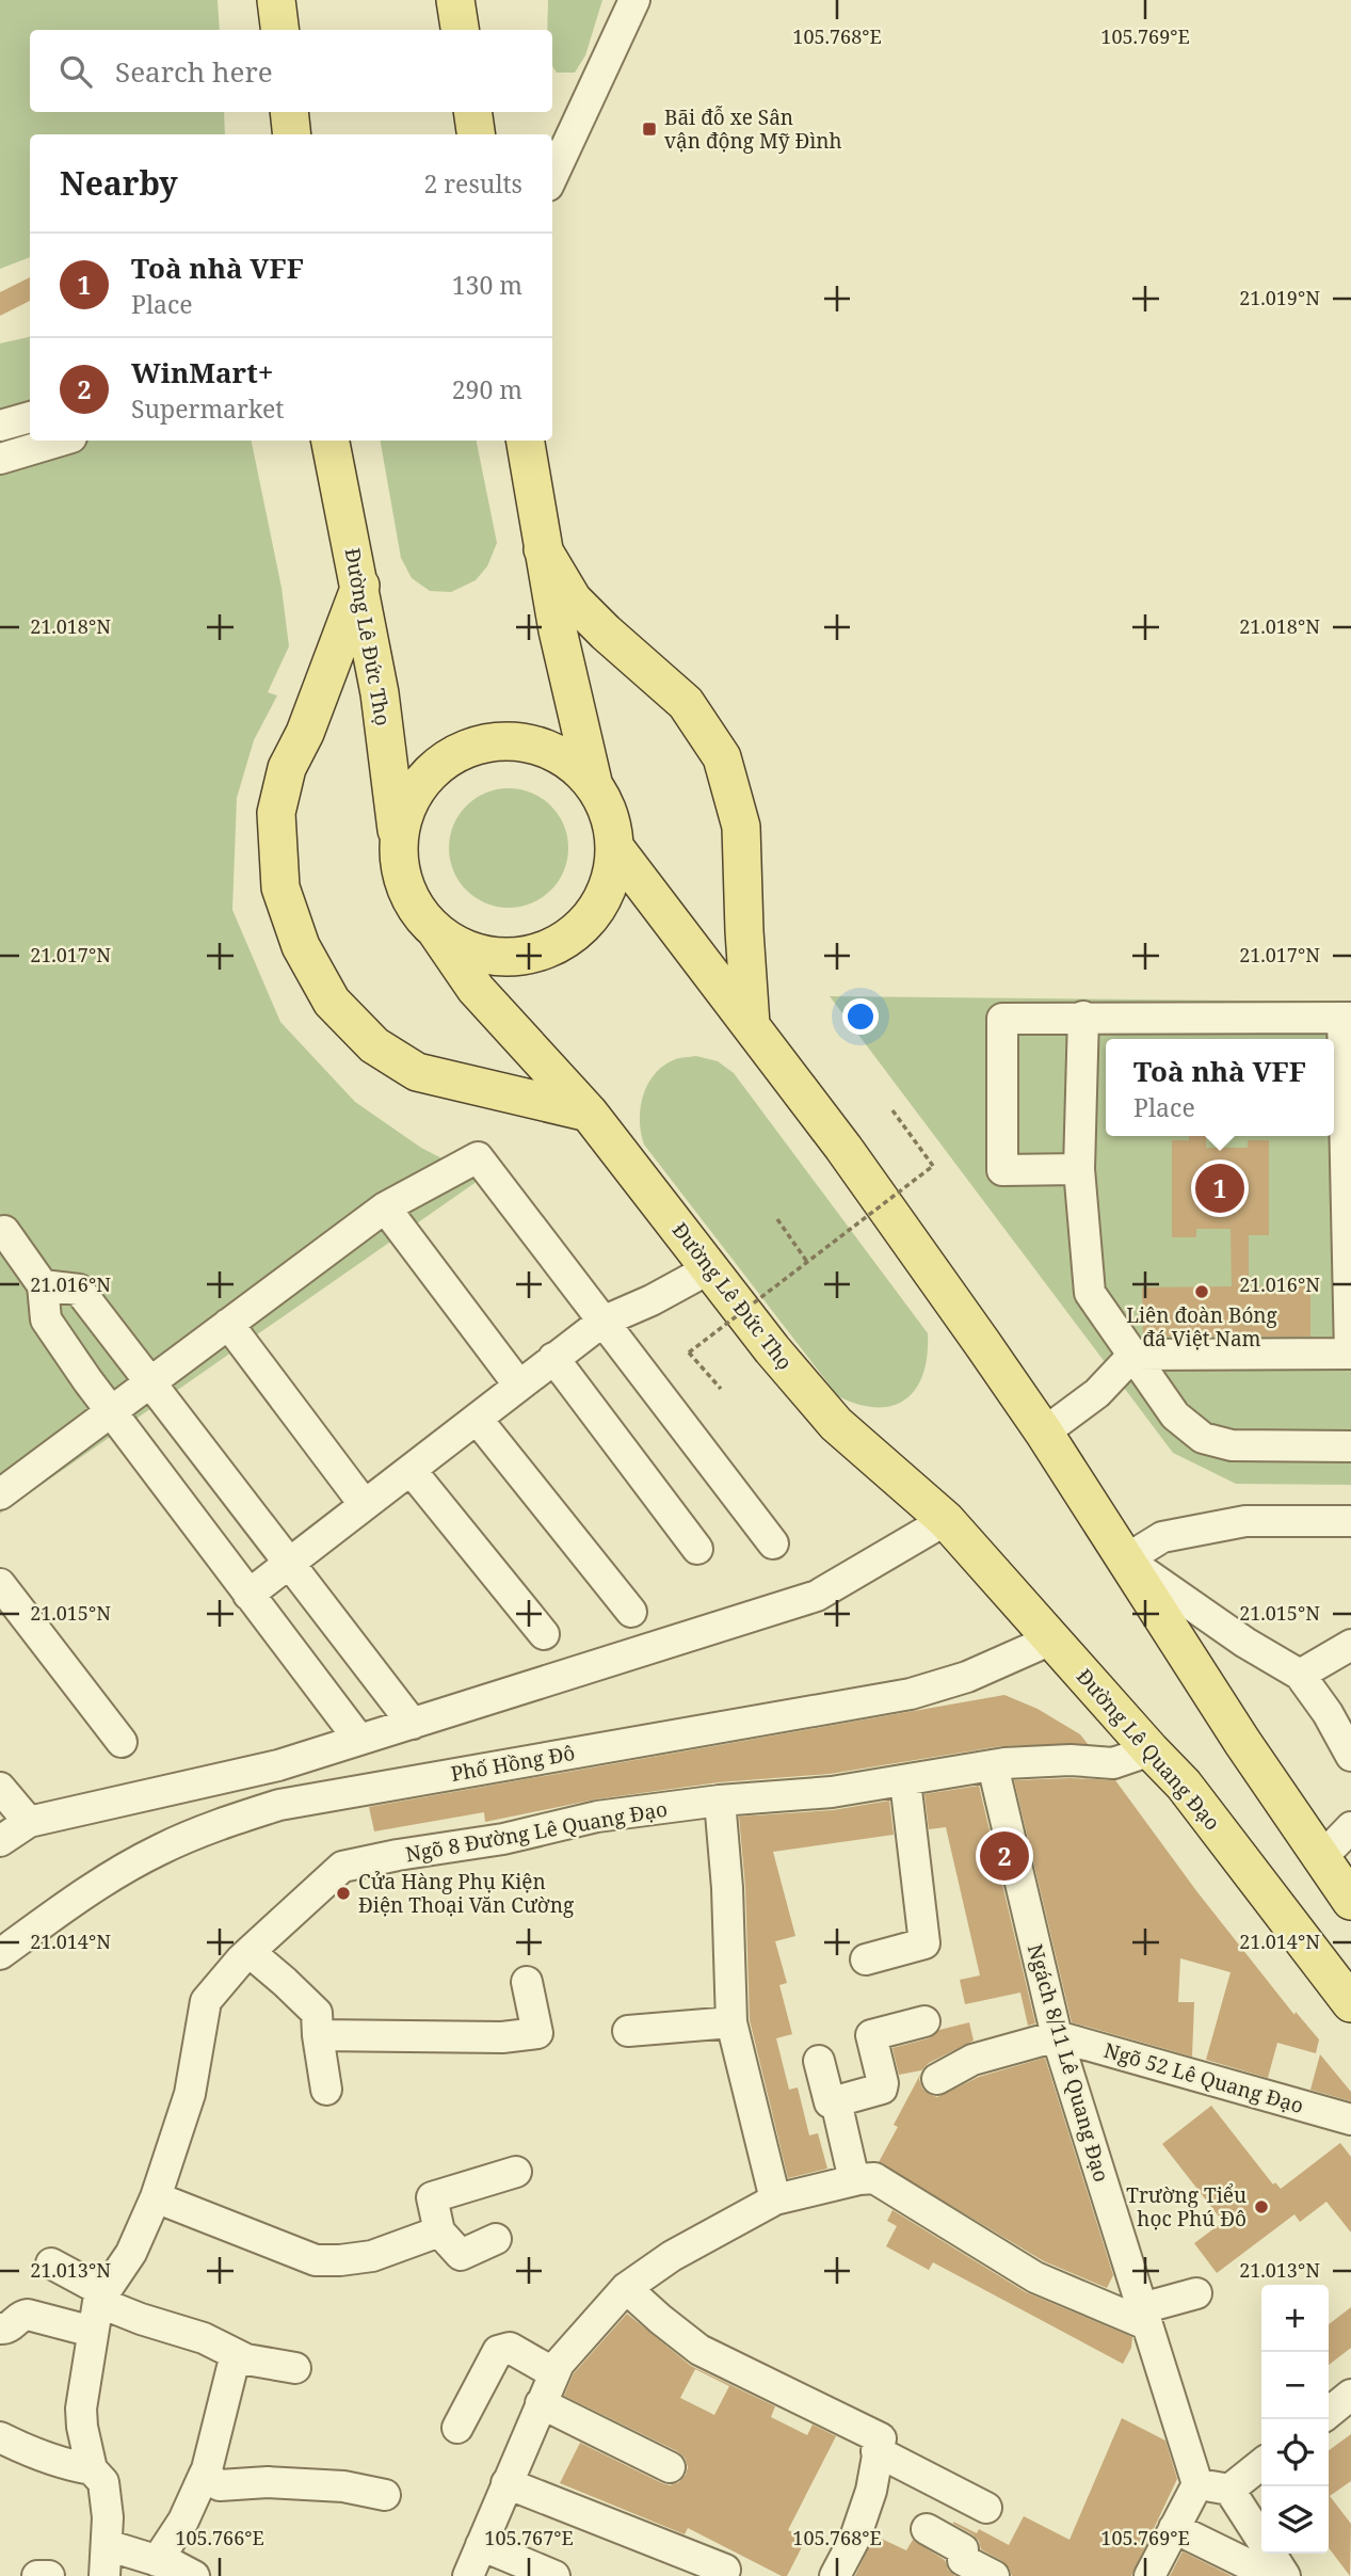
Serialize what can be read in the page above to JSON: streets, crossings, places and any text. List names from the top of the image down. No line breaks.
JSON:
{"streets":{"main road":["Đường Lê Đức Thọ","Đường Lê Quang Đạo"],"street":["Phố Hồng Đô","Ngõ 8 Đường Lê Quang Đạo","Ngách 8/11 Lê Quang Đạo","Ngõ 52 Lê Quang Đạo"]},"crossings":[["Đường Lê Đức Thọ","Đường Lê Quang Đạo"],["Đường Lê Đức Thọ","Phố Hồng Đô"],["Đường Lê Quang Đạo","Phố Hồng Đô"],["Đường Lê Quang Đạo","Ngõ 8 Đường Lê Quang Đạo"],["Ngõ 8 Đường Lê Quang Đạo","Ngách 8/11 Lê Quang Đạo"],["Ngách 8/11 Lê Quang Đạo","Ngõ 52 Lê Quang Đạo"]],"places":{"transit":["Bãi đỗ xe Sân vận động Mỹ Đình"],"other":["Liên đoàn Bóng đá Việt Nam","Cửa Hàng Phụ Kiện Điện Thoại Văn Cường","Trường Tiểu học Phú Đô"]},"page":{"search":"Search here","heading":["Nearby","2 results"],"list":[{"mark":"1","name":"Toà nhà VFF","note":"Place","value":"130 m"},{"mark":"2","name":"WinMart+","note":"Supermarket","value":"290 m"}],"popup":["Toà nhà VFF","Place"],"pins":["1","2"],"map_buttons":["+","−"]},"coordinates":["105.768°E","105.769°E","21.019°N","21.018°N","21.017°N","21.016°N","21.015°N","21.014°N","21.013°N","105.766°E","105.767°E"]}
